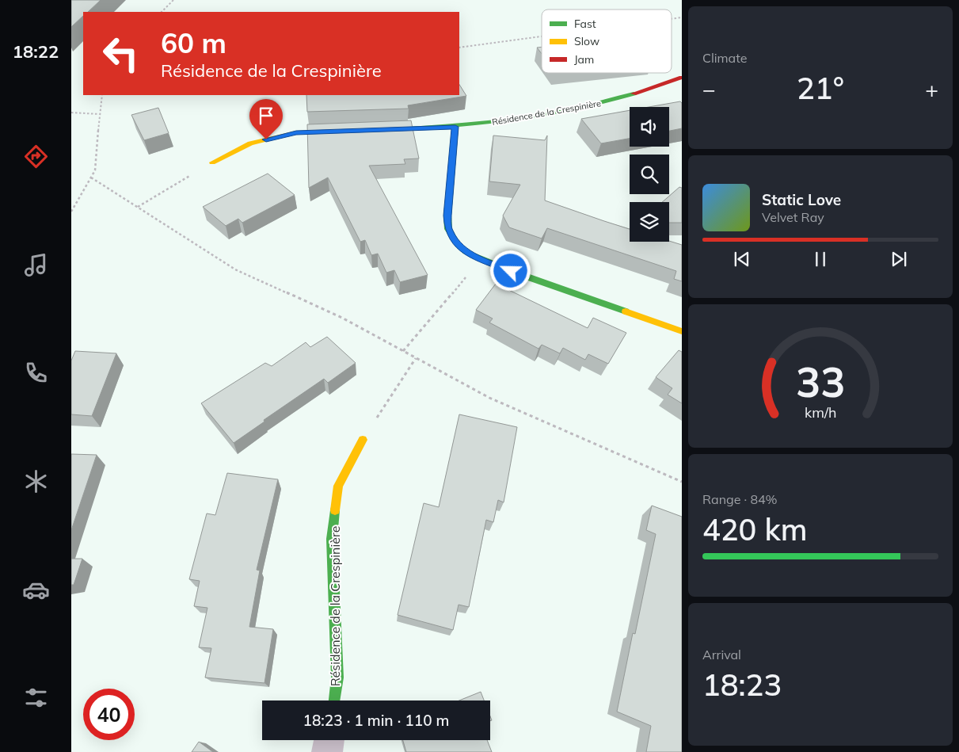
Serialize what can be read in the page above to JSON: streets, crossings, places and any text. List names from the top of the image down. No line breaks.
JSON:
{"streets":{"street":["Résidence de la Crespinière"]},"legend":["Fast","Slow","Jam"],"page":{"tabs":"18:22","tile":["Climate",["Range · 84%","420 km"],["Arrival","18:23"]],"turn":["60 m","Résidence de la Crespinière"],"heat":["−","21°","+"],"song":["Static Love","Velvet Ray"],"limit":"40","trip":"18:23 · 1 min · 110 m","gauge":["33","km/h"]}}
